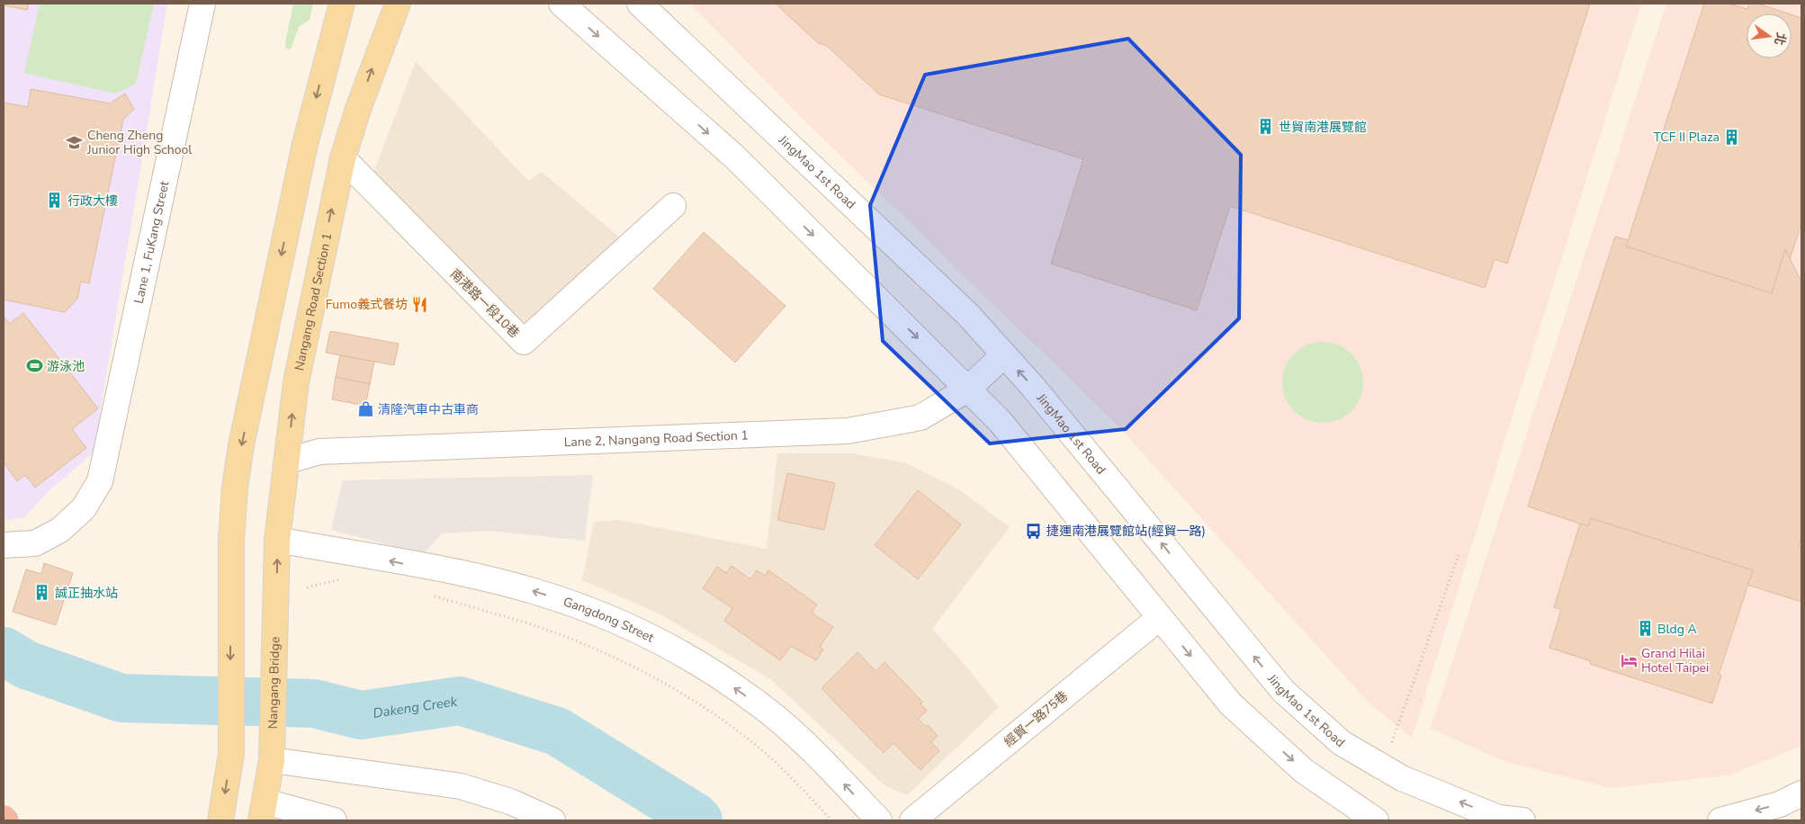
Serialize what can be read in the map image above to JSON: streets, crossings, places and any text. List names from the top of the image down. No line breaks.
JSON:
{"streets":{"main road":["Nangang Road Section 1","Nangang Bridge"],"street":["JingMao 1st Road","Lane 1, FuKang Street","南港路一段10巷","Lane 2, Nangang Road Section 1","Gangdong Street","經貿一路75巷"]},"crossings":[["JingMao 1st Road","Lane 2, Nangang Road Section 1"],["Nangang Road Section 1","南港路一段10巷"],["Nangang Road Section 1","Lane 2, Nangang Road Section 1"],["Nangang Road Section 1","Gangdong Street"],["Nangang Road Section 1","Nangang Bridge"]],"water":["Dakeng Creek"],"places":{"building":["世貿南港展覽館","TCF II Plaza","行政大樓","誠正抽水站","Bldg A"],"school or university":["Cheng Zheng Junior High School"],"restaurant":["Fumo義式餐坊"],"sports":["游泳池"],"shop":["清隆汽車中古車商"],"bus stop":["捷運南港展覽館站(經貿一路)"],"hotel":["Grand Hilai Hotel Taipei"]},"north":"right"}
